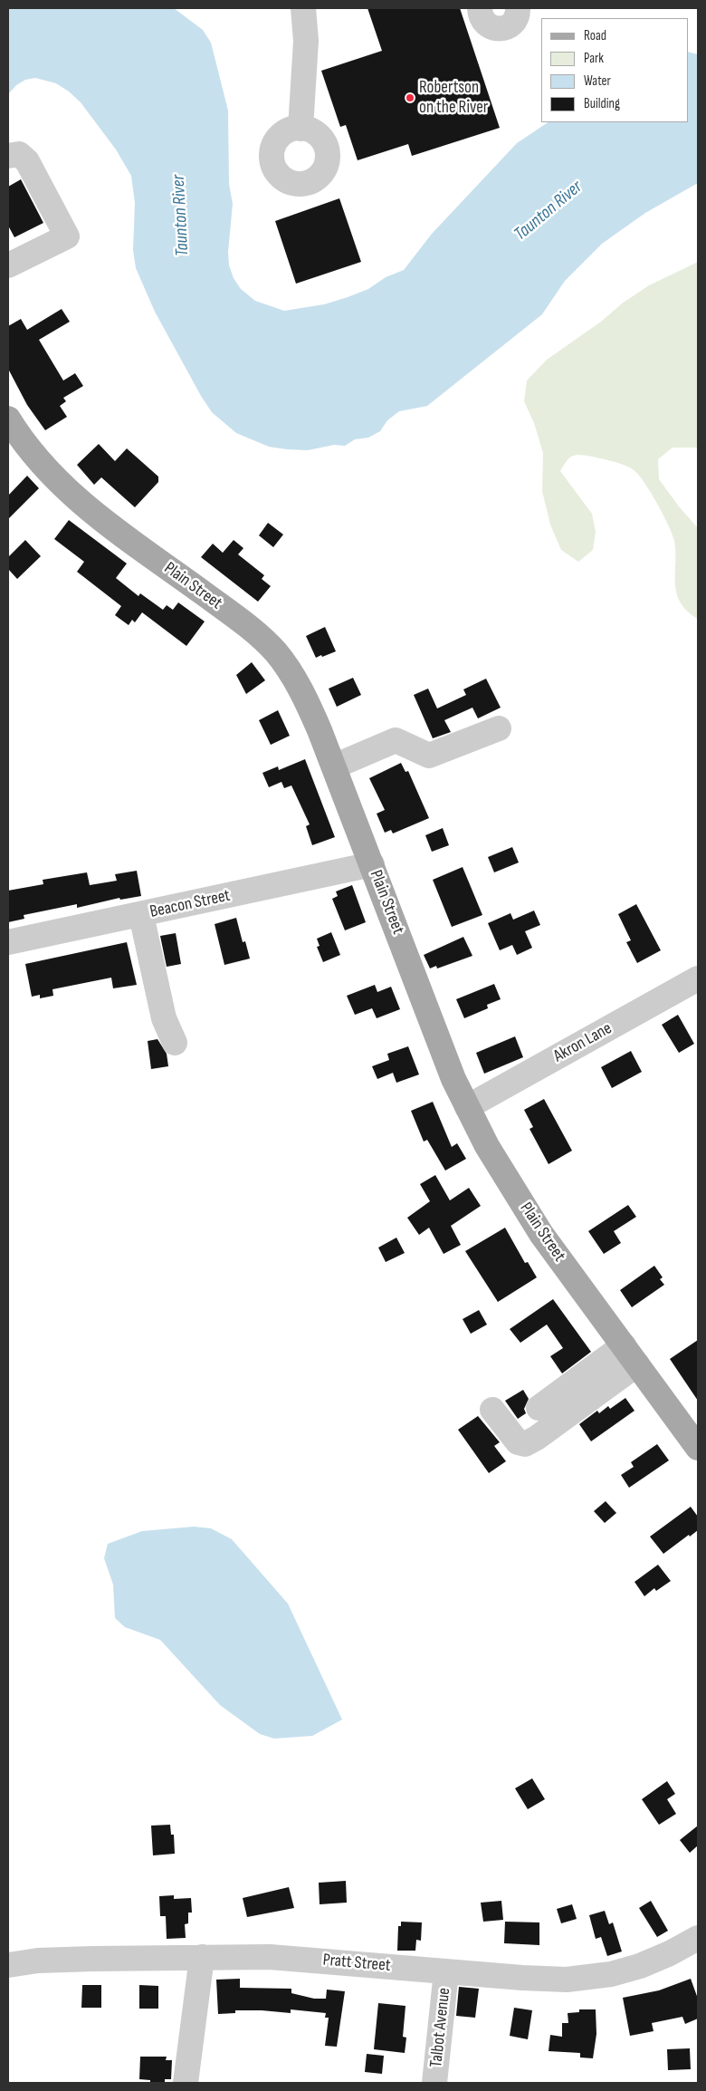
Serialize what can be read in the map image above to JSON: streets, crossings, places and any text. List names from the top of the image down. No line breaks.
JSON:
{"streets":{"main road":["Plain Street"],"street":["Beacon Street","Akron Lane","Pratt Street","Talbot Avenue"]},"crossings":[["Plain Street","Beacon Street"],["Plain Street","Akron Lane"],["Pratt Street","Talbot Avenue"]],"water":["Taunton River"],"places":["Robertson on the River"],"legend":["Road","Park","Water","Building"]}
